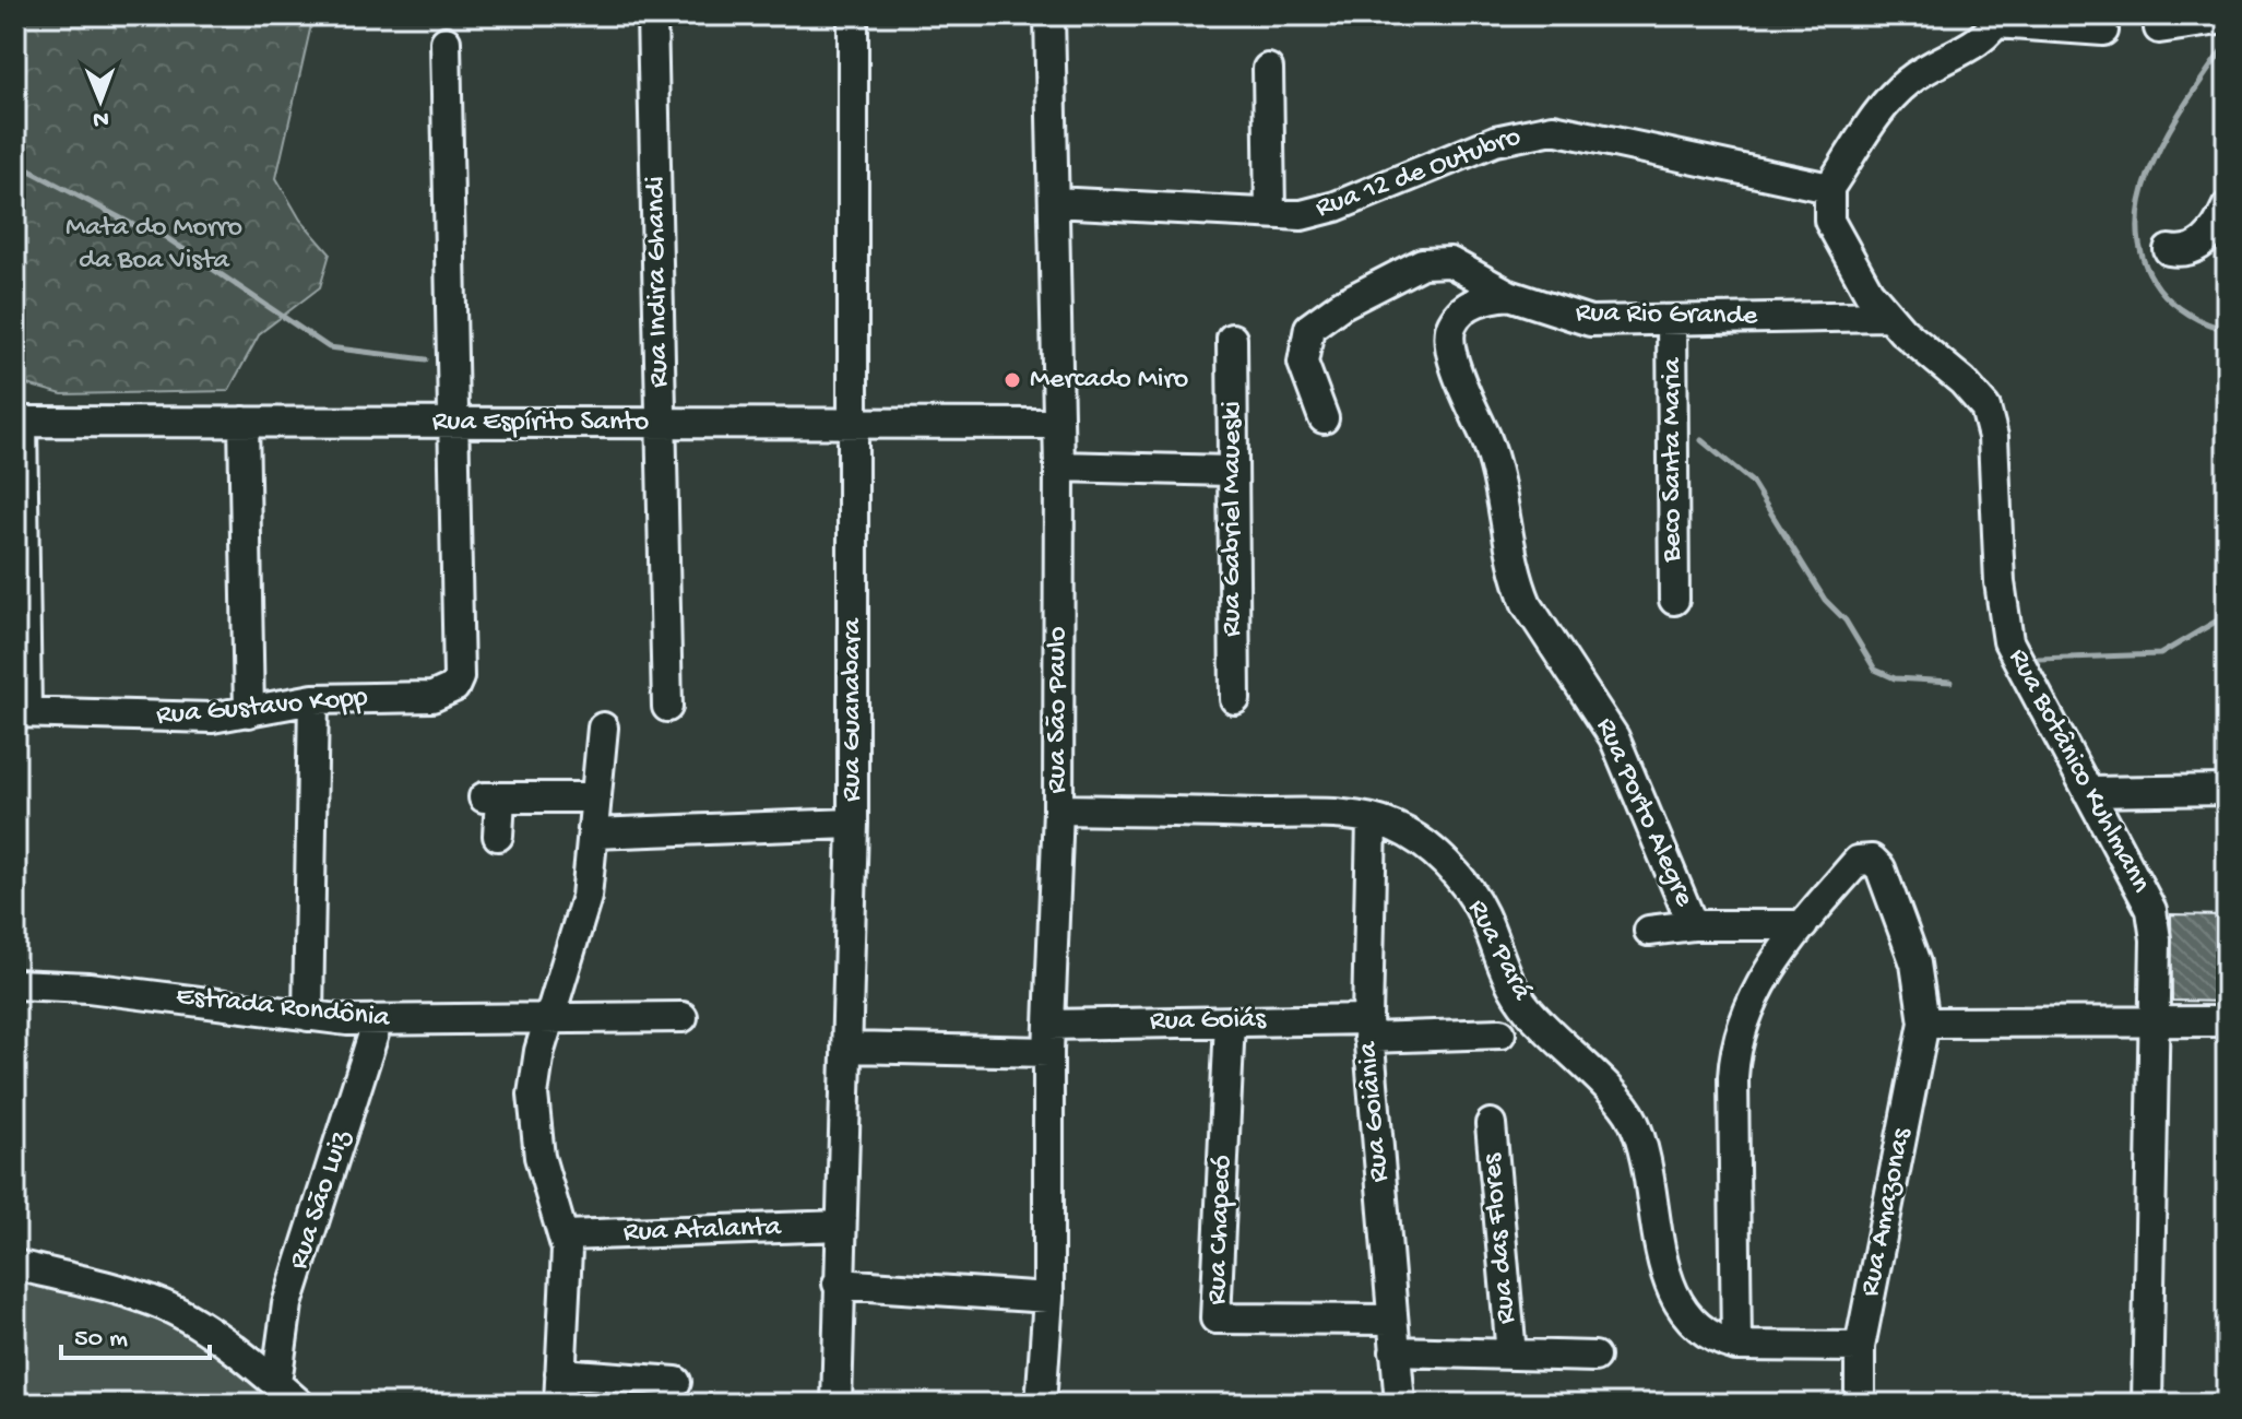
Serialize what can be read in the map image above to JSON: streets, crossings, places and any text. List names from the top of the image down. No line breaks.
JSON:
{"streets":{"street":["Rua 12 de Outubro","Rua Indira Ghandi","Rua Rio Grande","Rua Espírito Santo","Beco Santa Maria","Rua Gabriel Maueski","Rua Gustavo Kopp","Rua Guanabara","Rua São Paulo","Rua Botânico Kuhlmann","Rua Porto Alegre","Rua Pará","Estrada Rondônia","Rua Goiás","Rua Goiânia","Rua São Luiz","Rua Amazonas","Rua Chapecó","Rua Atalanta","Rua das Flores"]},"crossings":[["Rua 12 de Outubro","Rua São Paulo"],["Rua 12 de Outubro","Rua Botânico Kuhlmann"],["Rua Indira Ghandi","Rua Espírito Santo"],["Rua Rio Grande","Beco Santa Maria"],["Rua Rio Grande","Rua Botânico Kuhlmann"],["Rua Rio Grande","Rua Porto Alegre"],["Rua Espírito Santo","Rua Gustavo Kopp"],["Rua Espírito Santo","Rua Guanabara"],["Rua Espírito Santo","Rua São Paulo"],["Rua Guanabara","Rua Goiás"],["Rua Guanabara","Rua Atalanta"],["Rua São Paulo","Rua Pará"],["Rua São Paulo","Rua Goiás"],["Rua Porto Alegre","Rua Amazonas"],["Rua Pará","Rua Goiânia"],["Rua Pará","Rua Amazonas"],["Estrada Rondônia","Rua São Luiz"],["Rua Goiás","Rua Goiânia"],["Rua Goiás","Rua Chapecó"],["Rua Goiânia","Rua Chapecó"]],"parks":["Mata do Morro da Boa Vista"],"places":["Mercado Miro"],"scale_bar":"50 m","north":"bottom"}
